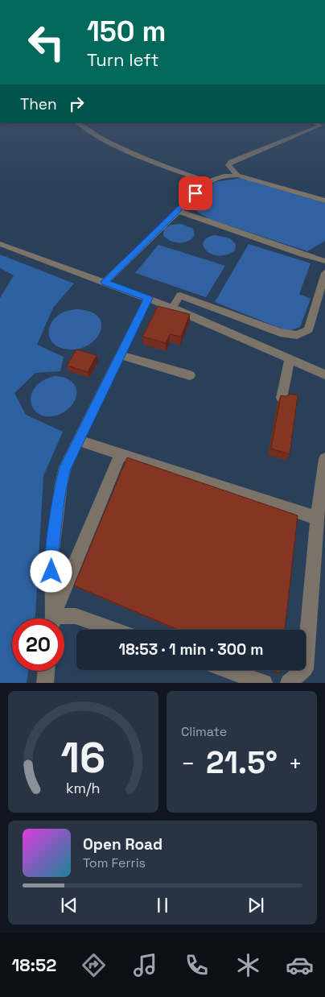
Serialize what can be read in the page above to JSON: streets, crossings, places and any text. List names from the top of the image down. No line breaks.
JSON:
{"page":{"turn":["150 m","Turn left"],"then":"Then","limit":"20","trip":"18:53 · 1 min · 300 m","tile":"Climate","heat":["−","21.5°","+"],"song":["Open Road","Tom Ferris"],"tabs":"18:52","gauge":["16","km/h"]}}
